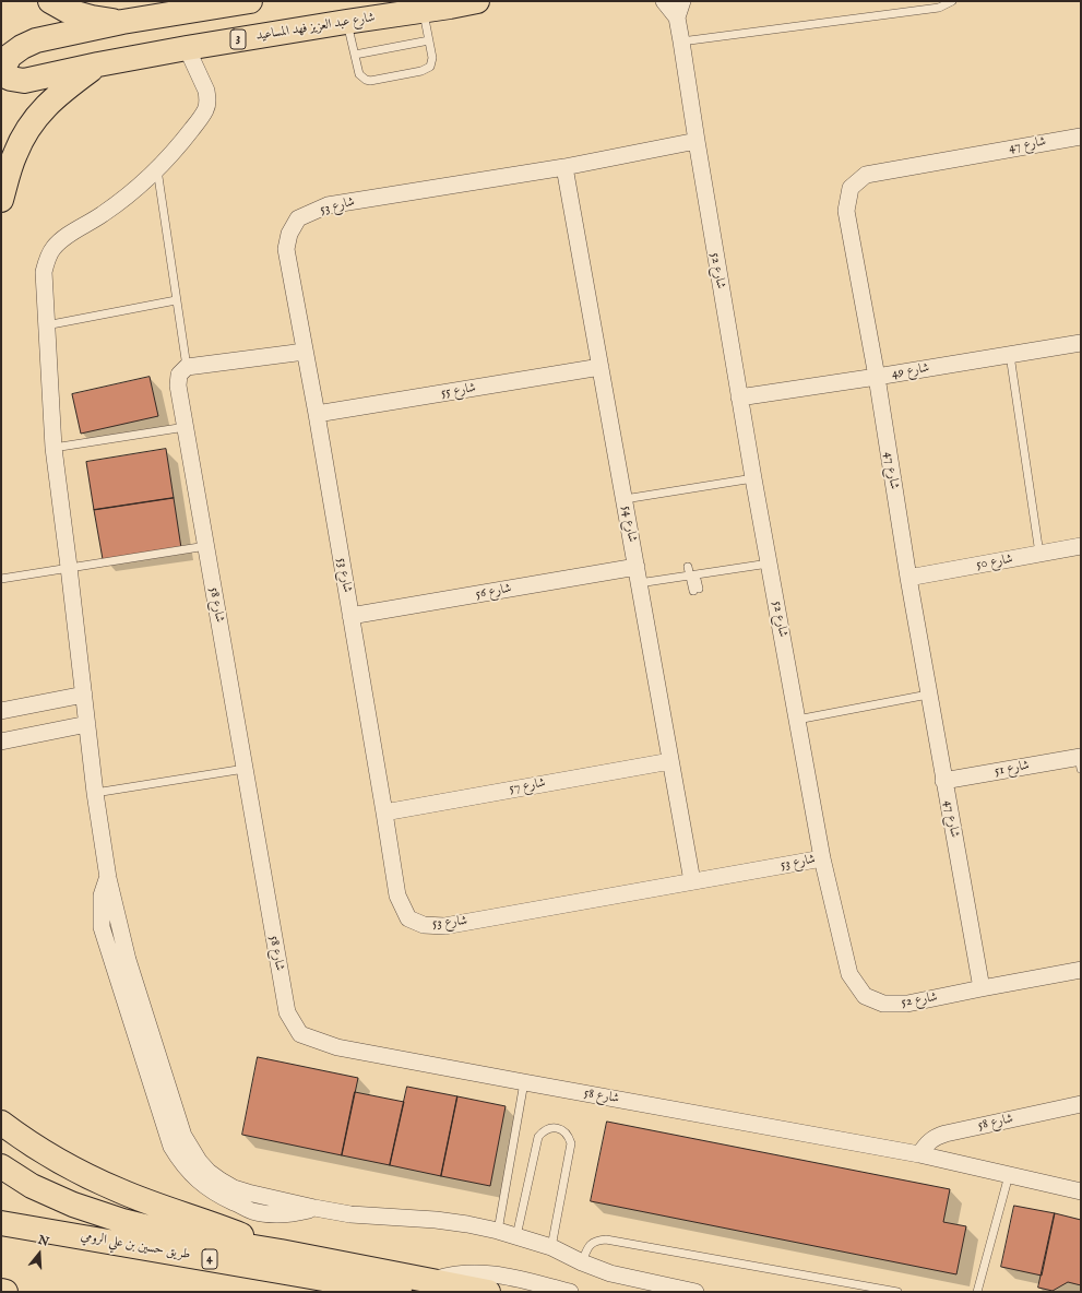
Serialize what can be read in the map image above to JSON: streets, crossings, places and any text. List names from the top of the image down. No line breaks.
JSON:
{"streets":{"main road":["شارع عبد العزيز فهد المساعيد","3","طريق حسين بن علي الرومي","4"],"street":["شارع 47","شارع 53","شارع 52","شارع 49","شارع 55","شارع 54","شارع 50","شارع 56","شارع 58","شارع 51","شارع 57"]},"crossings":[["شارع 47","شارع 52"],["شارع 47","شارع 49"],["شارع 47","شارع 50"],["شارع 47","شارع 51"],["شارع 53","شارع 52"],["شارع 53","شارع 55"],["شارع 53","شارع 54"],["شارع 53","شارع 56"],["شارع 53","شارع 57"],["شارع 52","شارع 49"],["شارع 55","شارع 54"],["شارع 54","شارع 56"],["شارع 54","شارع 57"]],"north":"top"}
